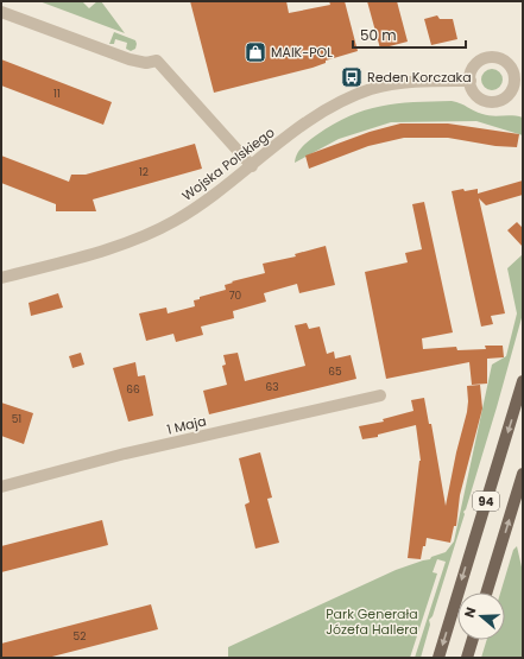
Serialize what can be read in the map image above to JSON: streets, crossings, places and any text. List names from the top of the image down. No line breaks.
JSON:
{"streets":{"main road":["94"],"street":["Wojska Polskiego","1 Maja"]},"parks":["Park Generała Józefa Hallera"],"places":{"shop":["MAIK-POL"],"bus stop":["Reden Korczaka"]},"house_numbers":["11","12","70","65","63","66","51","52"],"scale_bar":"50 m","north":"left"}
